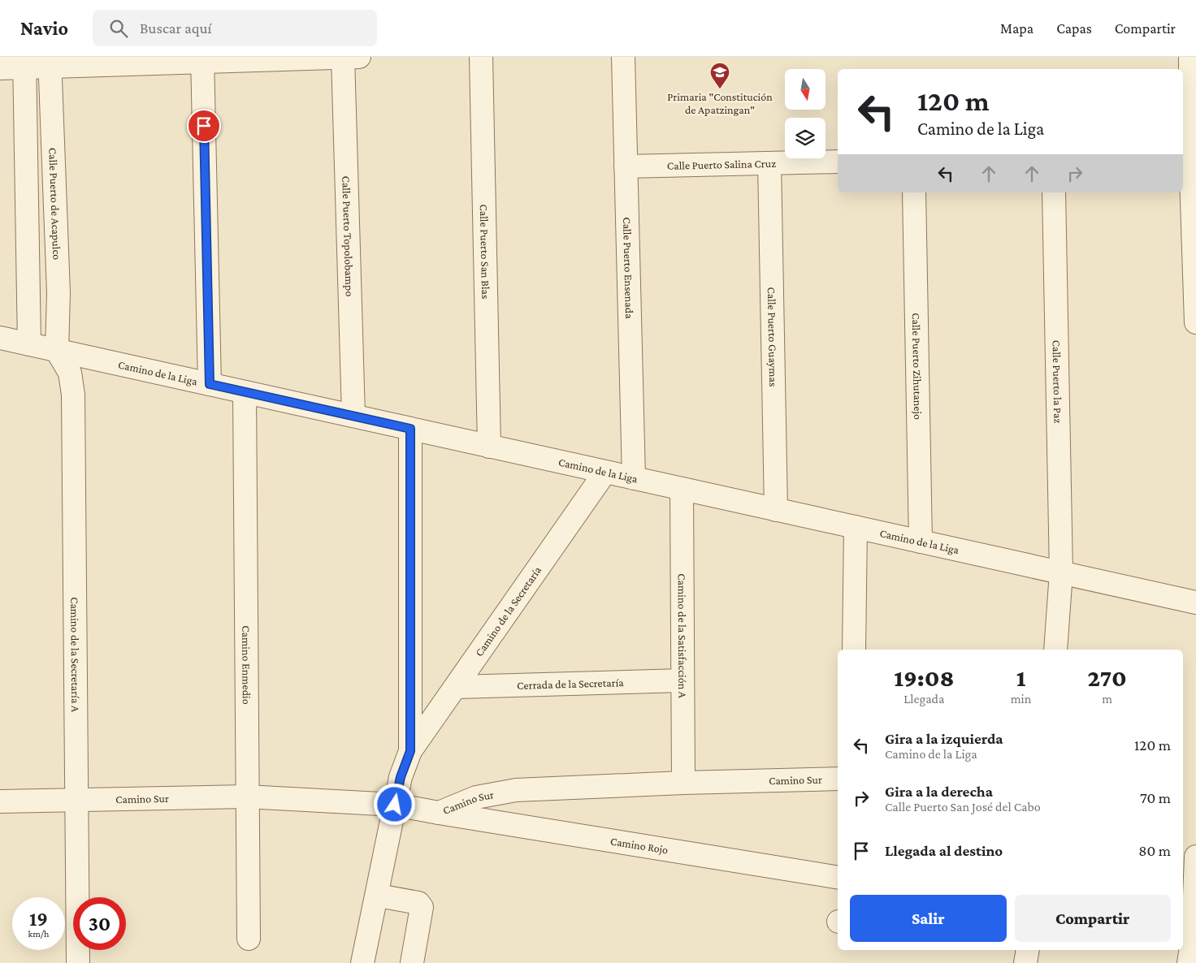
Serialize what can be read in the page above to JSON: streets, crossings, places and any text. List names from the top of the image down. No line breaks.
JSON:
{"streets":{"street":["Calle Puerto Salina Cruz","Calle Puerto de Acapulco","Calle Puerto Topolobampo","Calle Puerto San Blas","Calle Puerto Ensenada","Calle Puerto Guaymas","Calle Puerto Zihutanejo","Camino de la Liga","Calle Puerto la Paz","Camino de la Secretaría","Camino de la Satisfacción A","Camino de la Secretaría A","Camino Enmedio","Cerrada de la Secretaría","Camino Sur","Camino Rojo"]},"crossings":[["Calle Puerto Salina Cruz","Calle Puerto Ensenada"],["Calle Puerto Salina Cruz","Calle Puerto Guaymas"],["Calle Puerto de Acapulco","Camino de la Liga"],["Calle Puerto de Acapulco","Camino de la Secretaría A"],["Calle Puerto Topolobampo","Camino de la Liga"],["Calle Puerto San Blas","Camino de la Liga"],["Calle Puerto Ensenada","Camino de la Liga"],["Calle Puerto Guaymas","Camino de la Liga"],["Calle Puerto Zihutanejo","Camino de la Liga"],["Camino de la Liga","Calle Puerto la Paz"],["Camino de la Liga","Camino de la Secretaría"],["Camino de la Liga","Camino de la Satisfacción A"],["Camino de la Liga","Camino de la Secretaría A"],["Camino de la Liga","Camino Enmedio"],["Camino de la Secretaría","Cerrada de la Secretaría"],["Camino de la Secretaría","Camino Sur"],["Camino de la Satisfacción A","Cerrada de la Secretaría"],["Camino de la Satisfacción A","Camino Sur"],["Camino de la Secretaría A","Camino Sur"],["Camino Enmedio","Camino Sur"],["Camino Sur","Camino Rojo"]],"places":{"school or university":["Primaria \"Constitución de Apatzingan\""]},"north":"bottom","page":{"header":"Navio","search":"Buscar aquí","nav":["Mapa","Capas","Compartir"],"turn":["120 m","Camino de la Liga"],"eta":["19:08","Llegada","1","min","270","m"],"list":[{"name":"Gira a la izquierda","note":"Camino de la Liga","value":"120 m"},{"name":"Gira a la derecha","note":"Calle Puerto San José del Cabo","value":"70 m"},{"name":"Llegada al destino","value":"80 m"}],"buttons":["Salir","Compartir"],"speed":"19 km/h","limit":"30"}}
